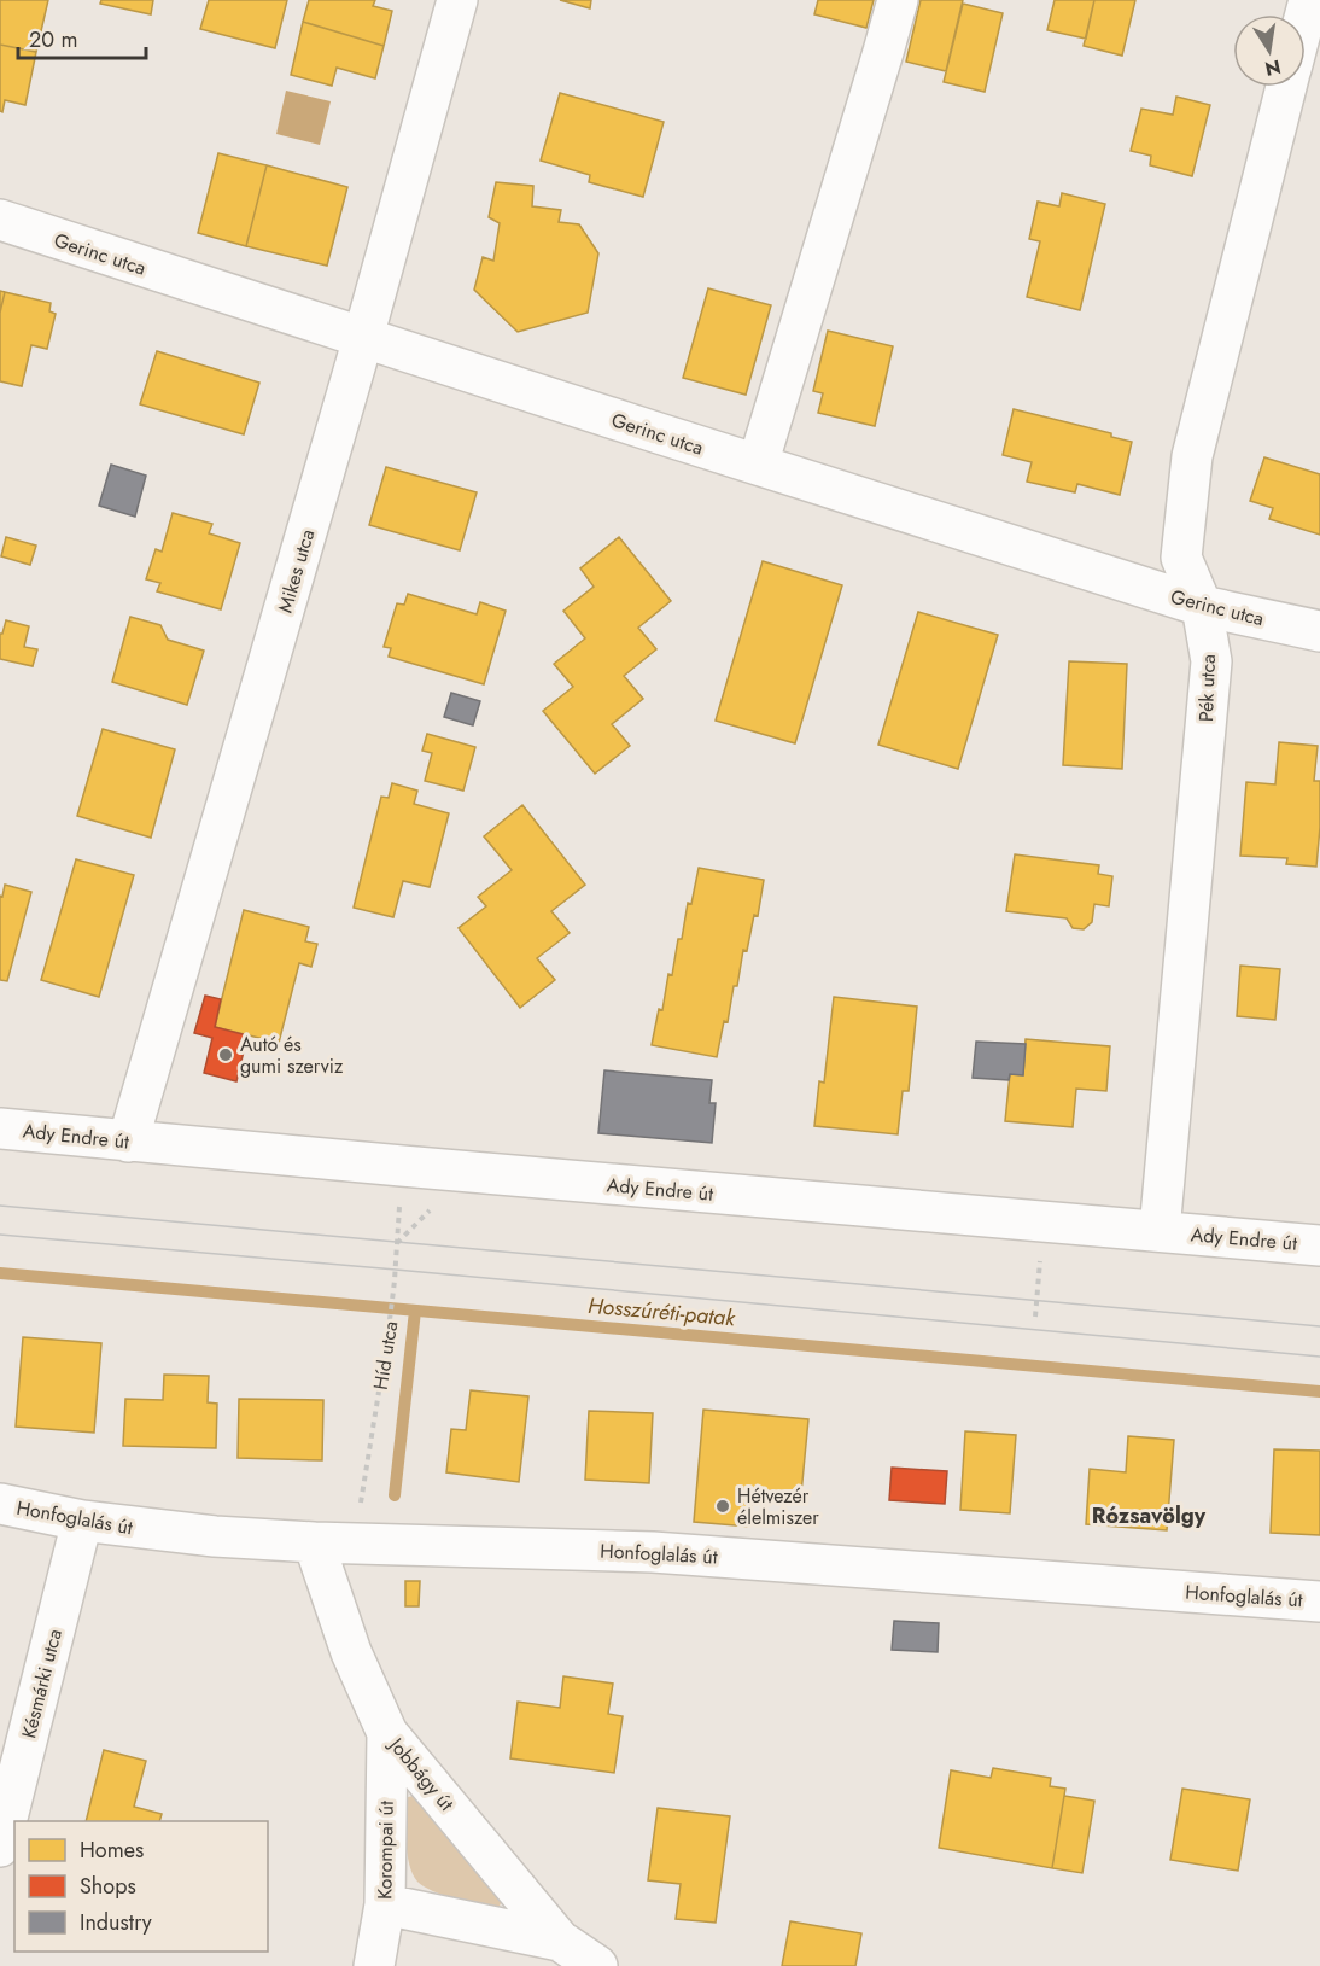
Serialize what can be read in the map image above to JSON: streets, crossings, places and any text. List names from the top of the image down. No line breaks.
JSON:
{"streets":{"street":["Gerinc utca","Mikes utca","Pék utca","Ady Endre út","Honfoglalás út","Késmárki utca","Jobbágy út","Korompai út"],"path":["Híd utca"]},"crossings":[["Gerinc utca","Mikes utca"],["Gerinc utca","Pék utca"],["Mikes utca","Ady Endre út"],["Pék utca","Ady Endre út"],["Ady Endre út","Híd utca"],["Híd utca","Honfoglalás út"],["Honfoglalás út","Késmárki utca"],["Honfoglalás út","Jobbágy út"],["Jobbágy út","Korompai út"]],"districts":["Rózsavölgy"],"water":["Hosszúréti-patak"],"places":["Autó és gumi szerviz","Hétvezér élelmiszer"],"legend":["Homes","Shops","Industry"],"scale_bar":"20 m","north":"bottom"}
